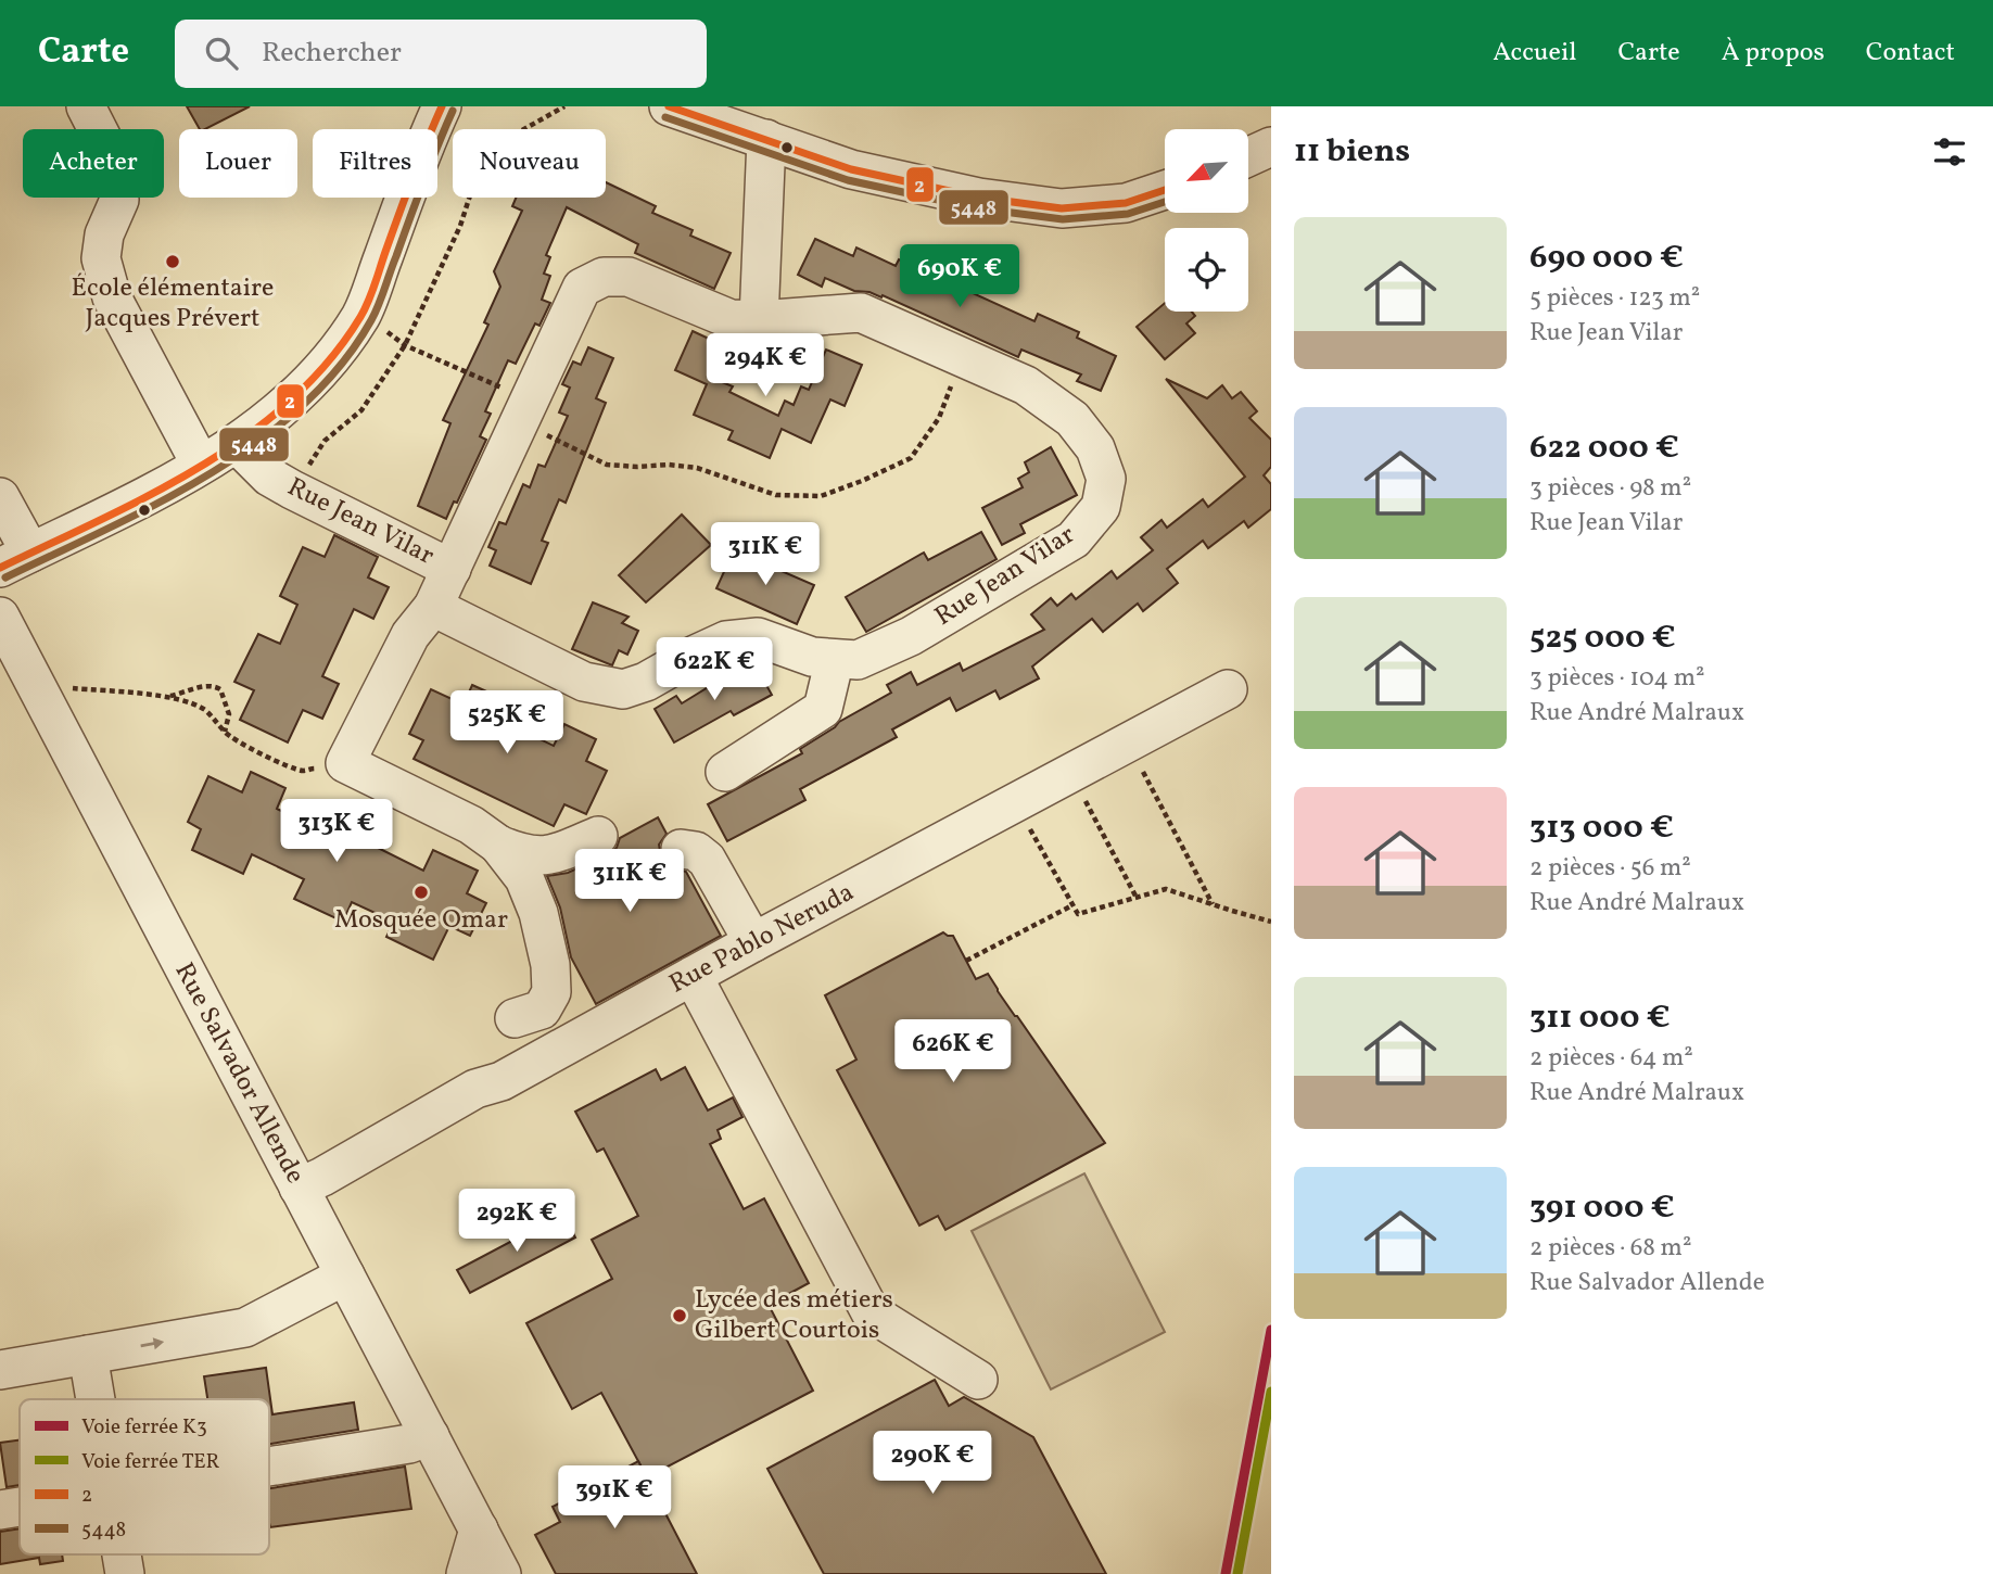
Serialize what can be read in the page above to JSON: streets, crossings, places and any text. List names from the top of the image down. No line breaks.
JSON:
{"streets":{"street":["Rue Jean Vilar","Rue Pablo Neruda","Rue Salvador Allende"]},"crossings":[["Rue Pablo Neruda","Rue Salvador Allende"]],"places":["École élémentaire Jacques Prévert","Mosquée Omar","Lycée des métiers Gilbert Courtois"],"lines":["transit line 2","transit line 5448","rail line K3","rail line TER"],"legend":["Voie ferrée K3","Voie ferrée TER","2","5448"],"north":"bottom left","page":{"header":"Carte","search":"Rechercher","nav":["Accueil","Carte","À propos","Contact"],"heading":"11 biens","chip":["Acheter","Louer","Filtres","Nouveau"],"list":[{"name":"690 000 €","note":"5 pièces · 123 m² · Rue Jean Vilar"},{"name":"622 000 €","note":"3 pièces · 98 m² · Rue Jean Vilar"},{"name":"525 000 €","note":"3 pièces · 104 m² · Rue André Malraux"},{"name":"313 000 €","note":"2 pièces · 56 m² · Rue André Malraux"},{"name":"311 000 €","note":"2 pièces · 64 m² · Rue André Malraux"},{"name":"391 000 €","note":"2 pièces · 68 m² · Rue Salvador Allende"}],"price":["690K €","294K €","311K €","622K €","525K €","313K €","311K €","626K €","292K €","290K €","391K €"]}}
